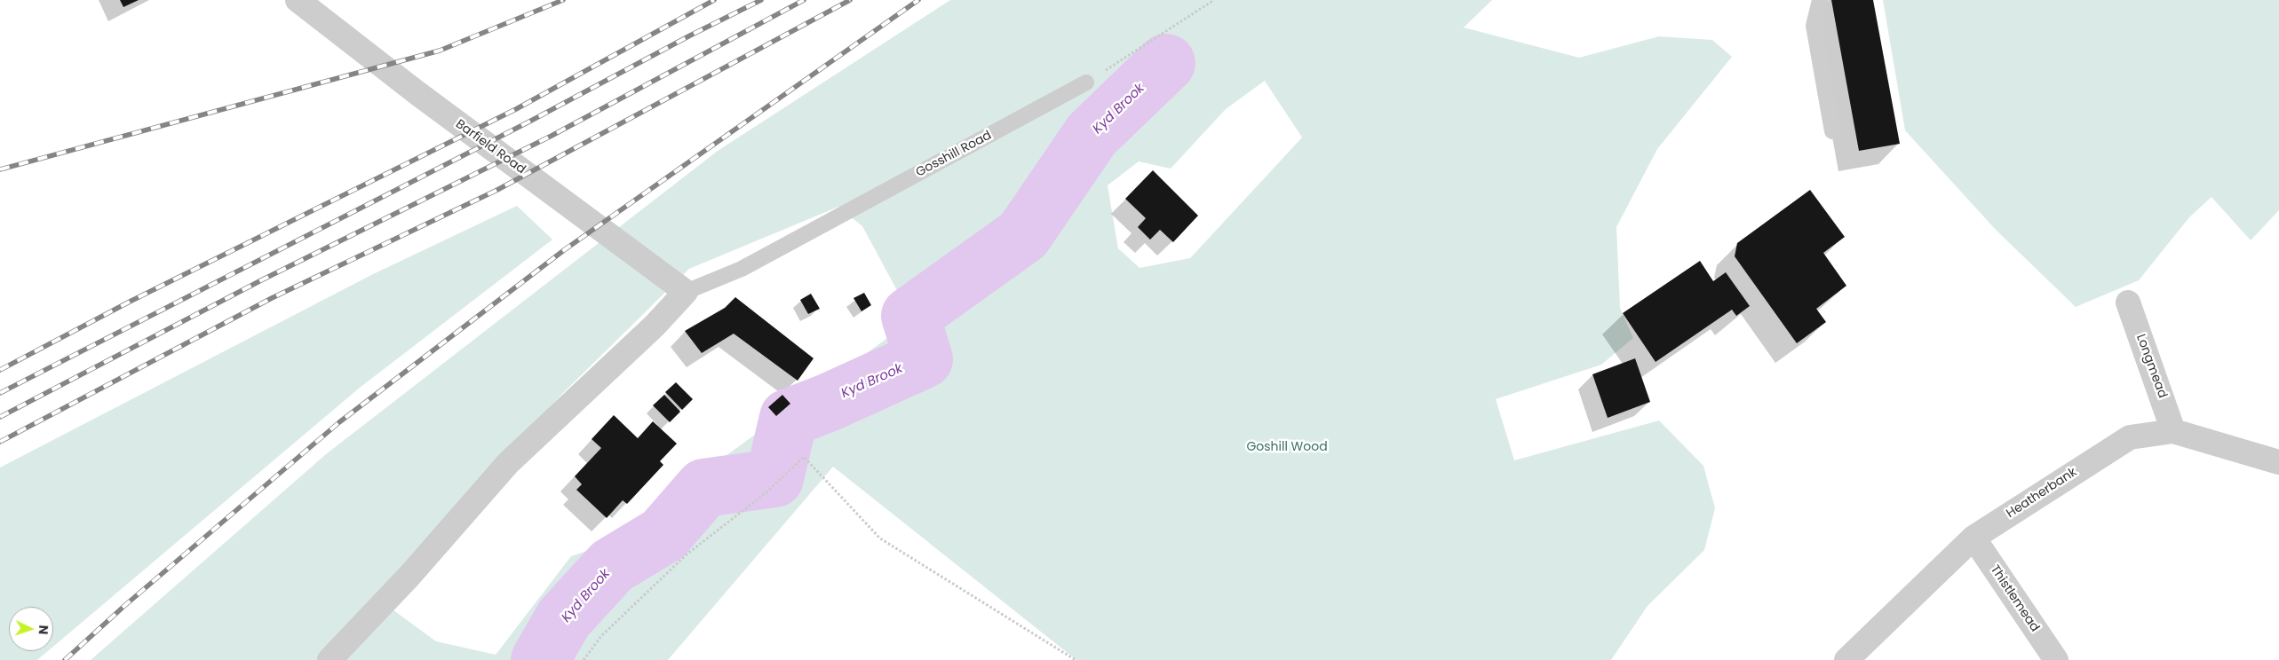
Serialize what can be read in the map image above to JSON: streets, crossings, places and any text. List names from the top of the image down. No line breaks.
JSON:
{"streets":{"street":["Barfield Road","Longmead","Heatherbank","Thistlemead"],"lane":["Gosshill Road"]},"crossings":[["Barfield Road","Gosshill Road"],["Longmead","Heatherbank"],["Heatherbank","Thistlemead"]],"water":["Kyd Brook"],"parks":["Goshill Wood"],"north":"right"}
